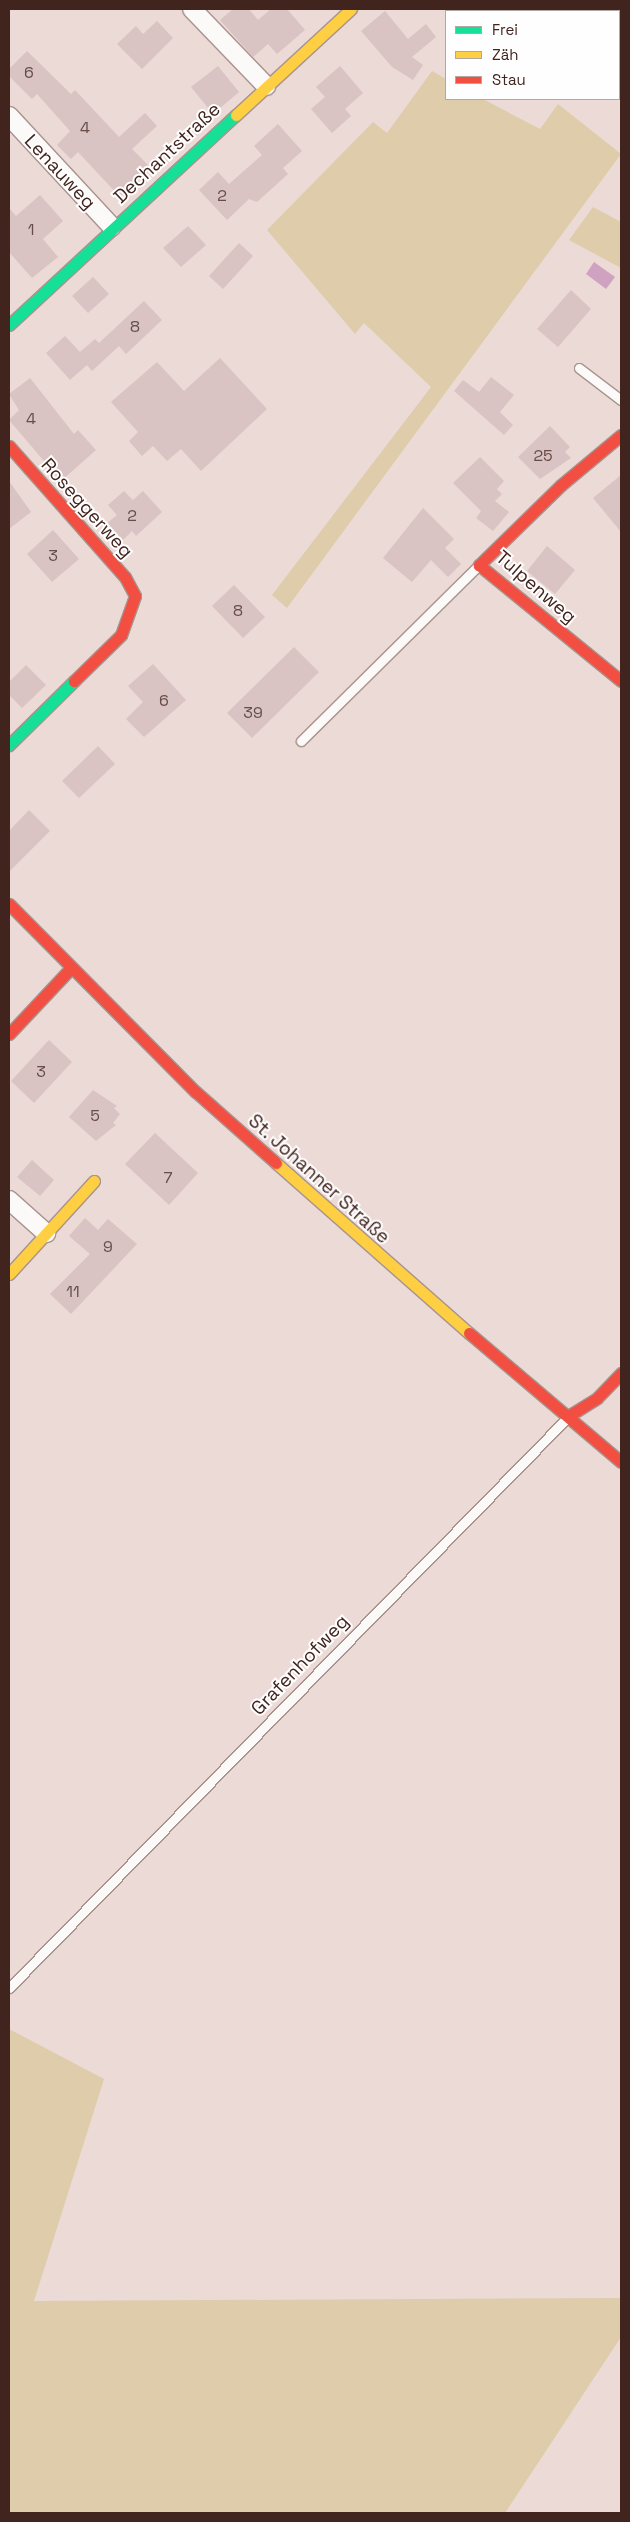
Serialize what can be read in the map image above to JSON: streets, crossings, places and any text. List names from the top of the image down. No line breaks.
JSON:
{"streets":{"street":["Dechantstraße","Lenauweg","Roseggerweg","Tulpenweg","St. Johanner Straße","Grafenhofweg"]},"crossings":[["Dechantstraße","Lenauweg"],["St. Johanner Straße","Grafenhofweg"]],"house_numbers":["6","4","2","1","8","4","25","2","3","8","6","39","3","5","7","9","11"],"legend":["Frei","Zäh","Stau"]}
